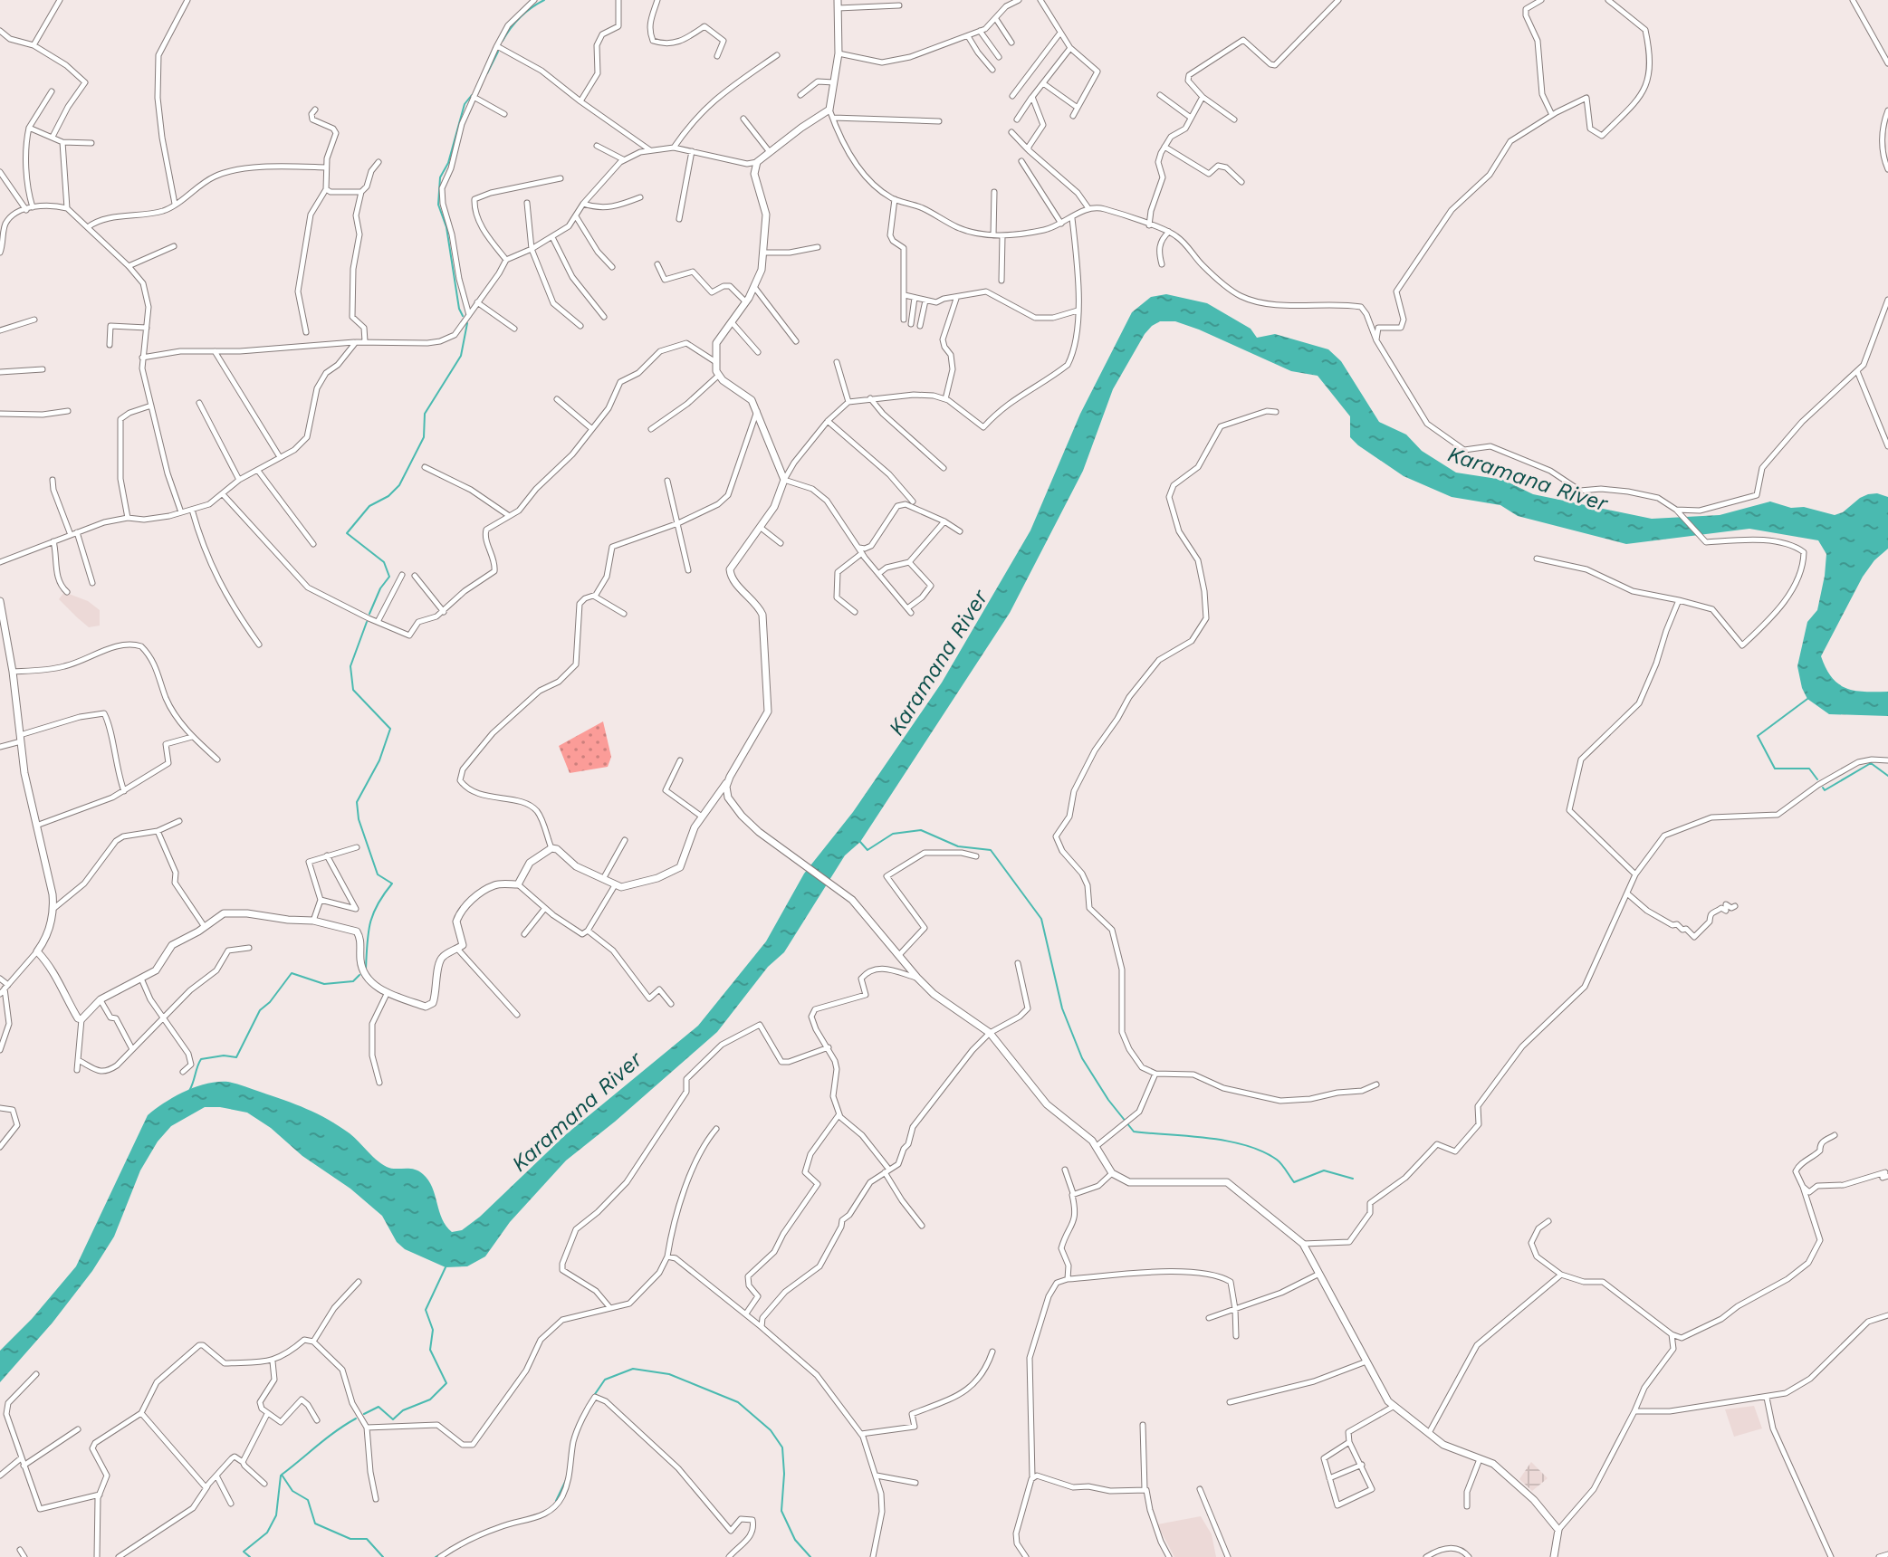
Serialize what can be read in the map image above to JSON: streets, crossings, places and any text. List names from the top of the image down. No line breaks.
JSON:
{"water":["Karamana River"]}
